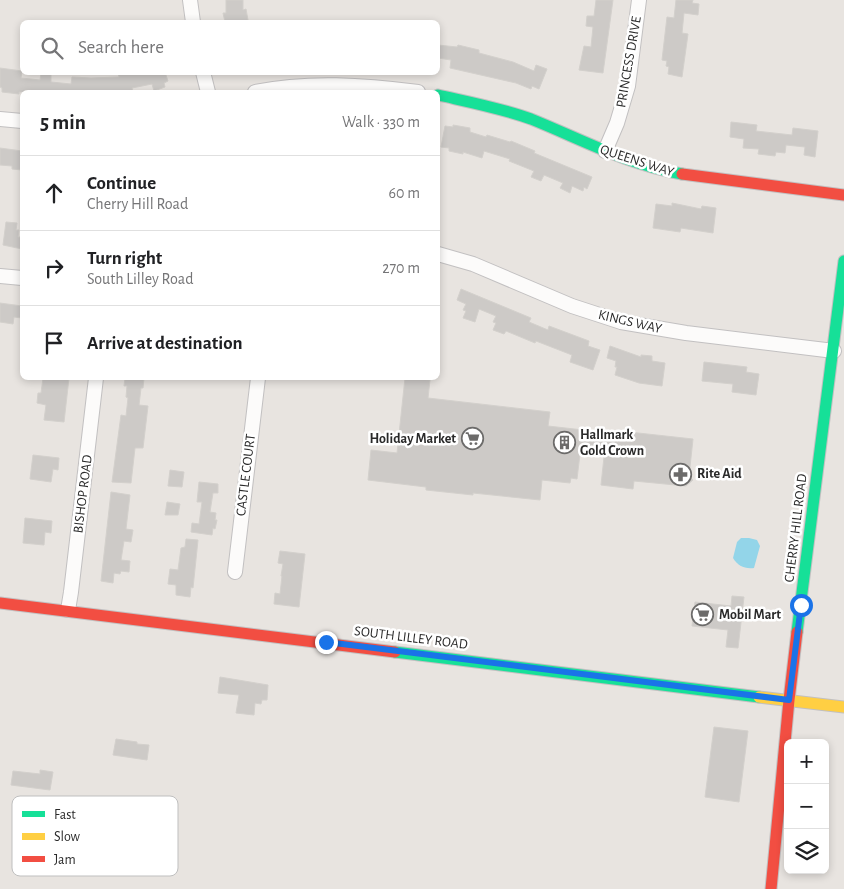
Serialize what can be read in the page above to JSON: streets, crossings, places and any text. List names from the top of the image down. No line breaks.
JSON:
{"streets":{"street":["PRINCESS DRIVE","QUEENS WAY","KINGS WAY","CASTLE COURT","BISHOP ROAD","CHERRY HILL ROAD","SOUTH LILLEY ROAD"]},"crossings":[["PRINCESS DRIVE","QUEENS WAY"],["KINGS WAY","CHERRY HILL ROAD"],["BISHOP ROAD","SOUTH LILLEY ROAD"],["CHERRY HILL ROAD","SOUTH LILLEY ROAD"]],"places":{"supermarket":["Holiday Market","Mobil Mart"],"building":["Hallmark Gold Crown"],"pharmacy":["Rite Aid"]},"legend":["Fast","Slow","Jam"],"page":{"search":"Search here","heading":["5 min","Walk · 330 m"],"list":[["Continue","Cherry Hill Road","60 m"],["Turn right","South Lilley Road","270 m"],"Arrive at destination"],"map_buttons":["+","−"]}}
